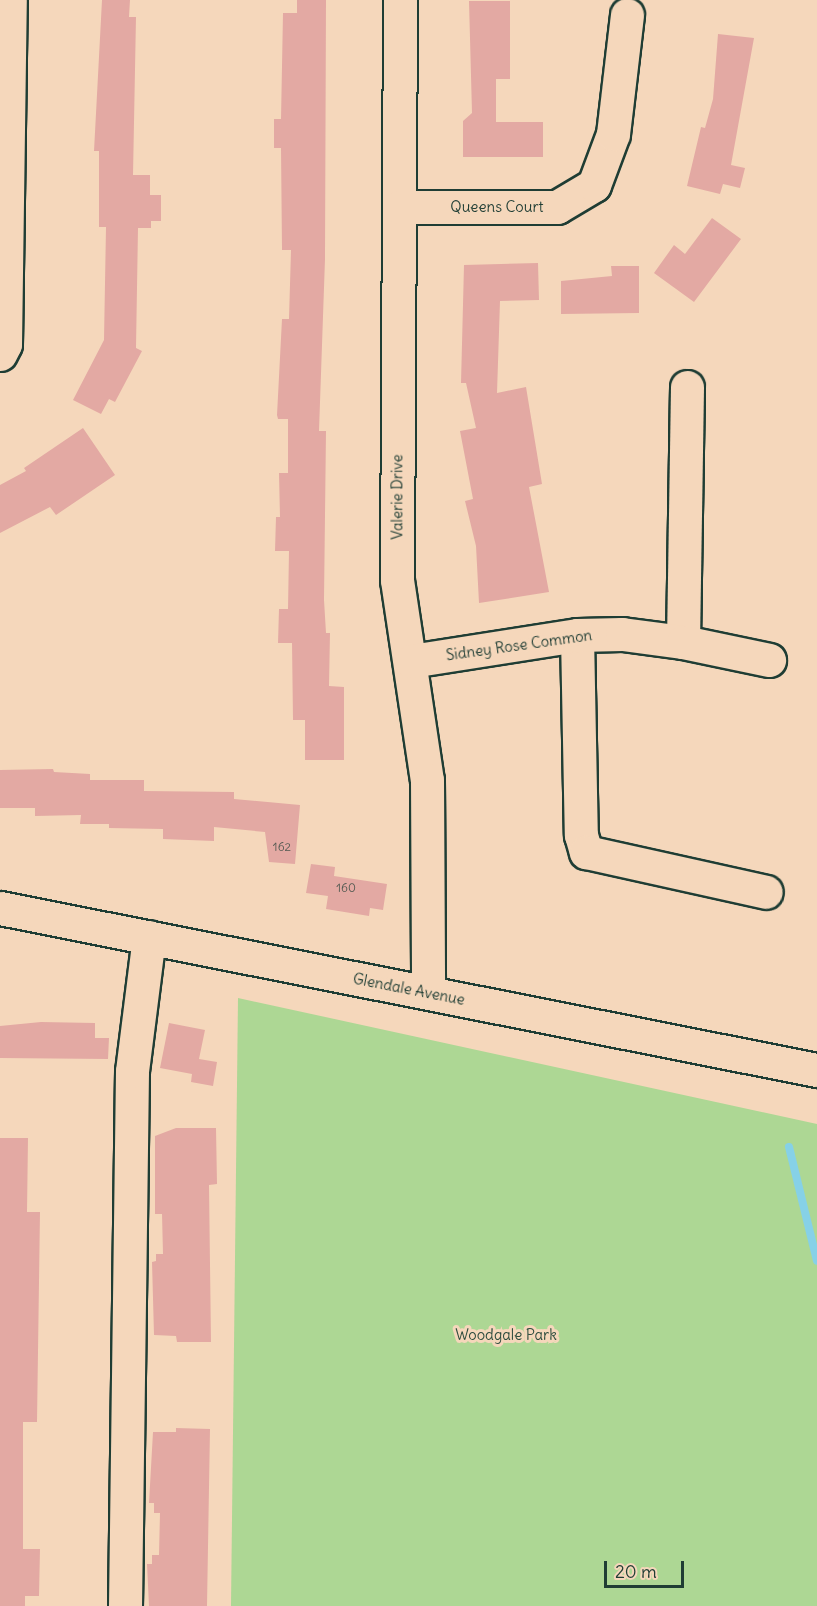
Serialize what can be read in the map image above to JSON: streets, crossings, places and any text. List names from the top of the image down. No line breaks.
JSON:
{"streets":{"street":["Queens Court","Valerie Drive","Sidney Rose Common","Glendale Avenue"]},"crossings":[["Queens Court","Valerie Drive"],["Valerie Drive","Sidney Rose Common"],["Valerie Drive","Glendale Avenue"]],"parks":["Woodgale Park"],"house_numbers":["162","160"],"scale_bar":"20 m"}
